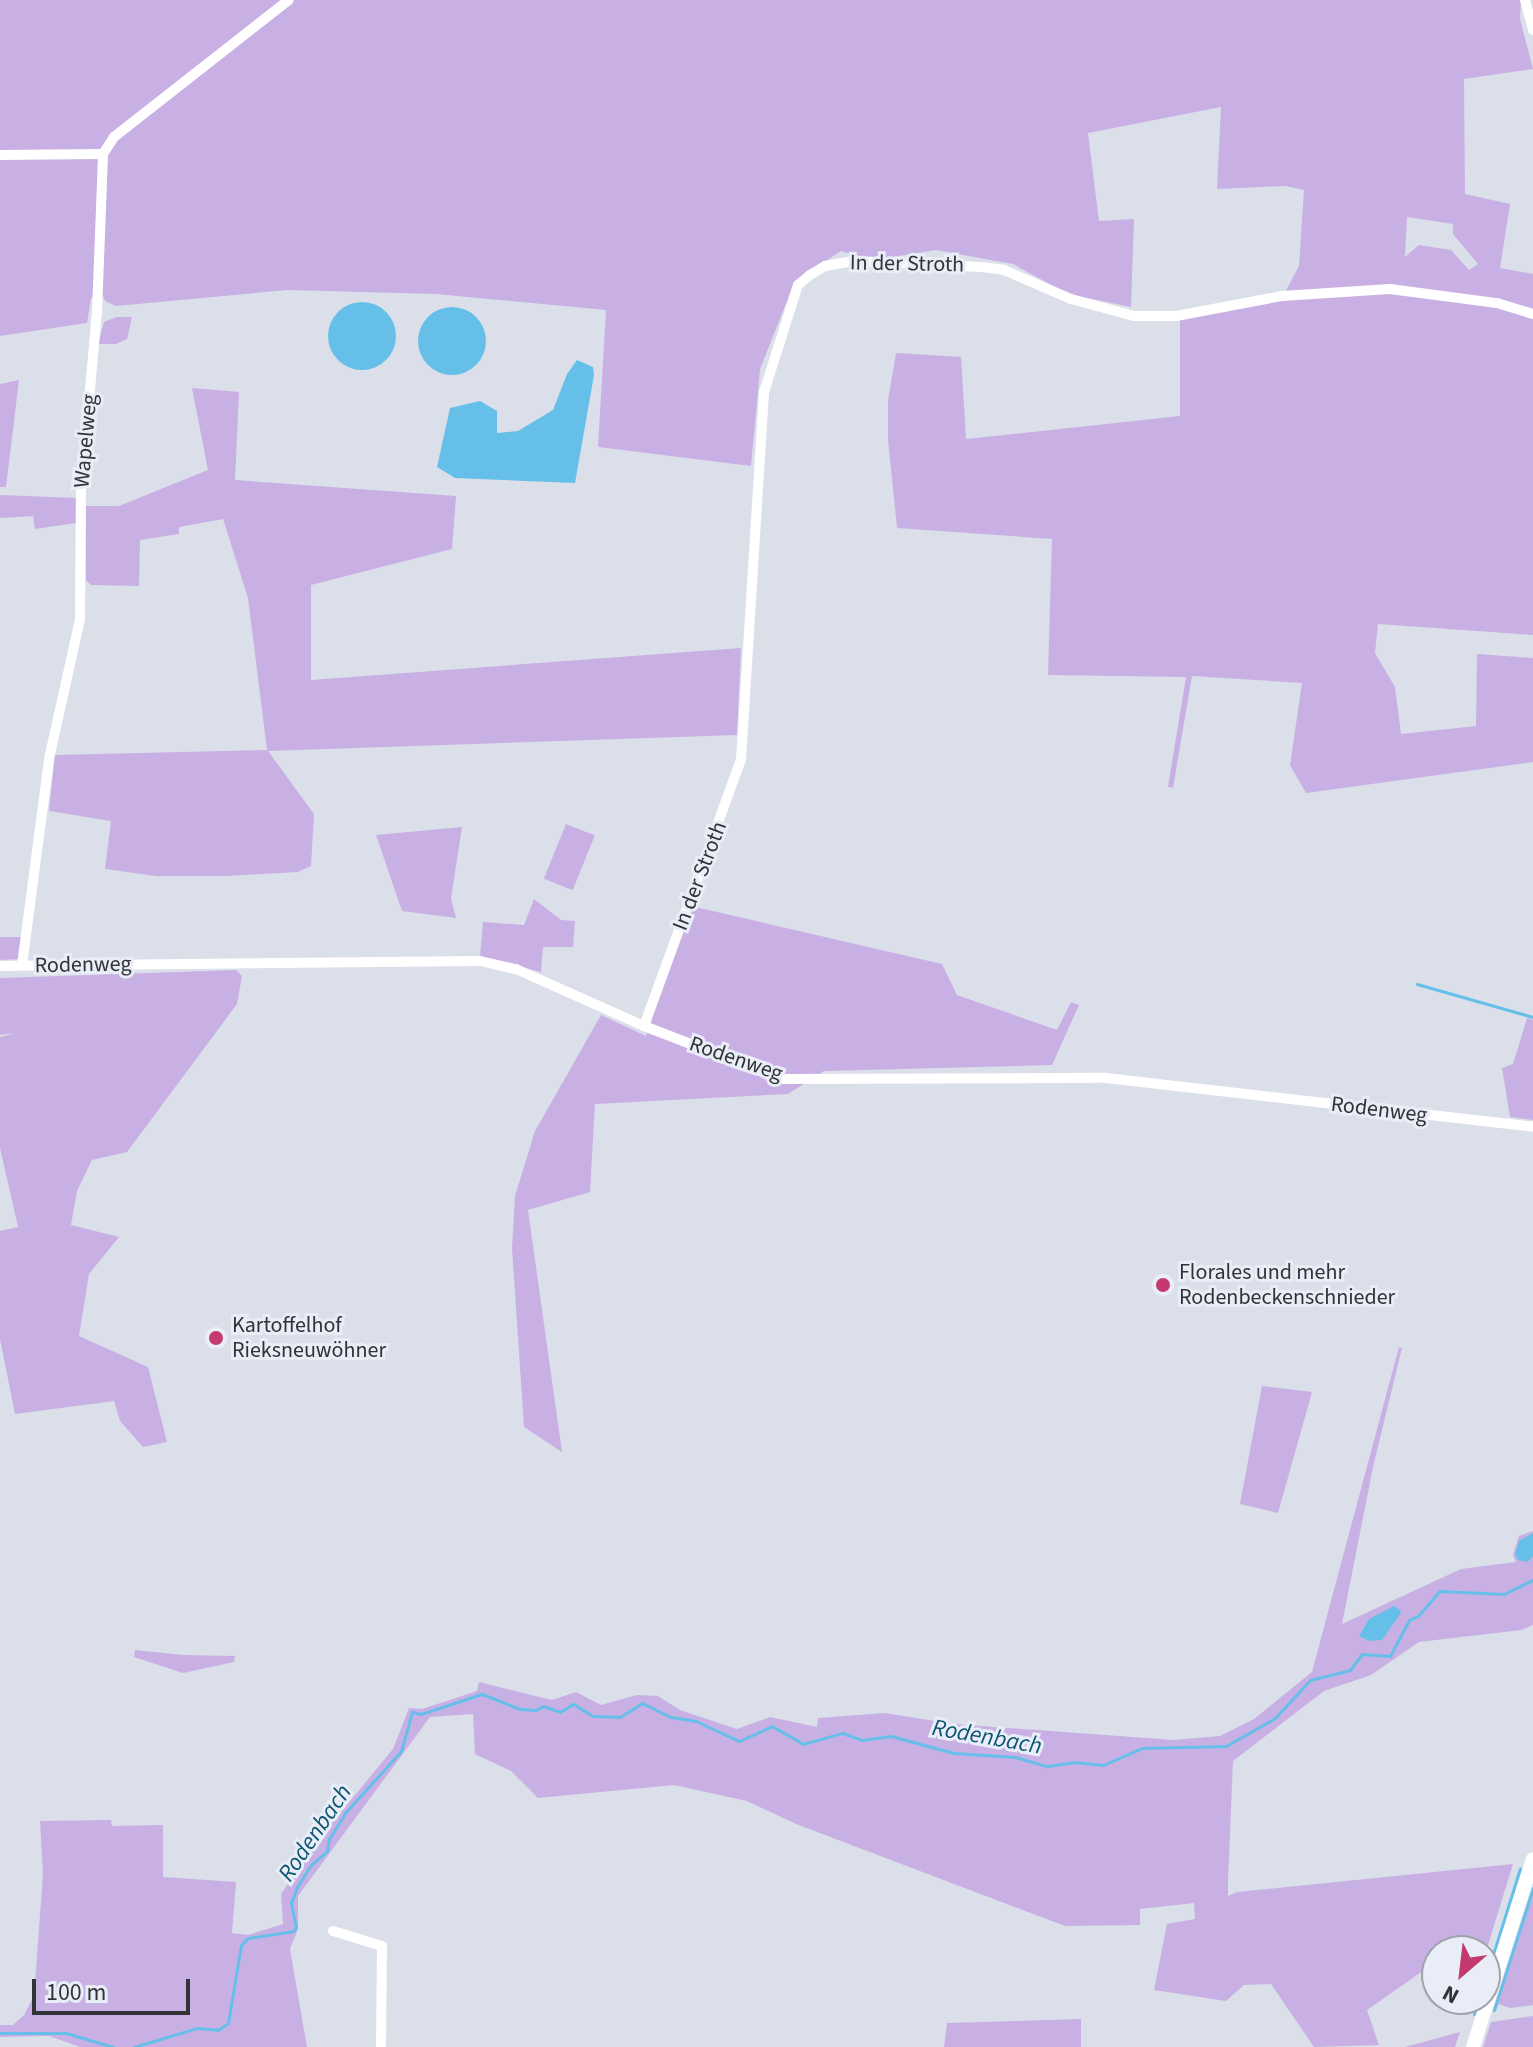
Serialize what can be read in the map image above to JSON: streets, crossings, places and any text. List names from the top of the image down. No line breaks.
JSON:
{"streets":{"street":["In der Stroth","Wapelweg","Rodenweg"]},"crossings":[["In der Stroth","Rodenweg"],["Wapelweg","Rodenweg"]],"water":["Rodenbach"],"places":["Florales und mehr Rodenbeckenschnieder","Kartoffelhof Rieksneuwöhner"],"scale_bar":"100 m","north":"bottom left"}
